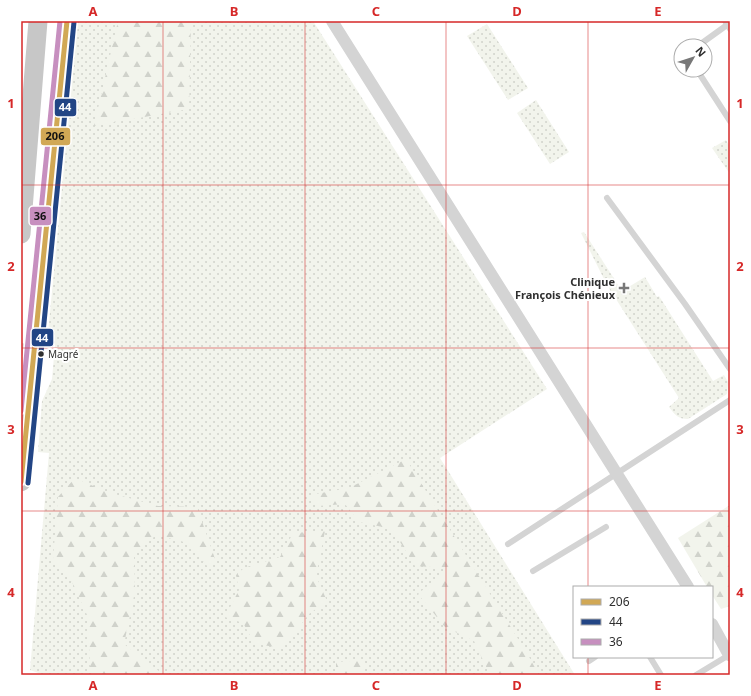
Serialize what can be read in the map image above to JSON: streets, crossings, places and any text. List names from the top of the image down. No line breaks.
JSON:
{"places":{"health":["Clinique François Chénieux"],"other":["Magré"]},"lines":["transit line 206","transit line 36","transit line 44"],"legend":["206","44","36"],"north":"top right","grid":{"columns":["A","B","C","D","E"],"rows":["1","2","3","4"]}}
